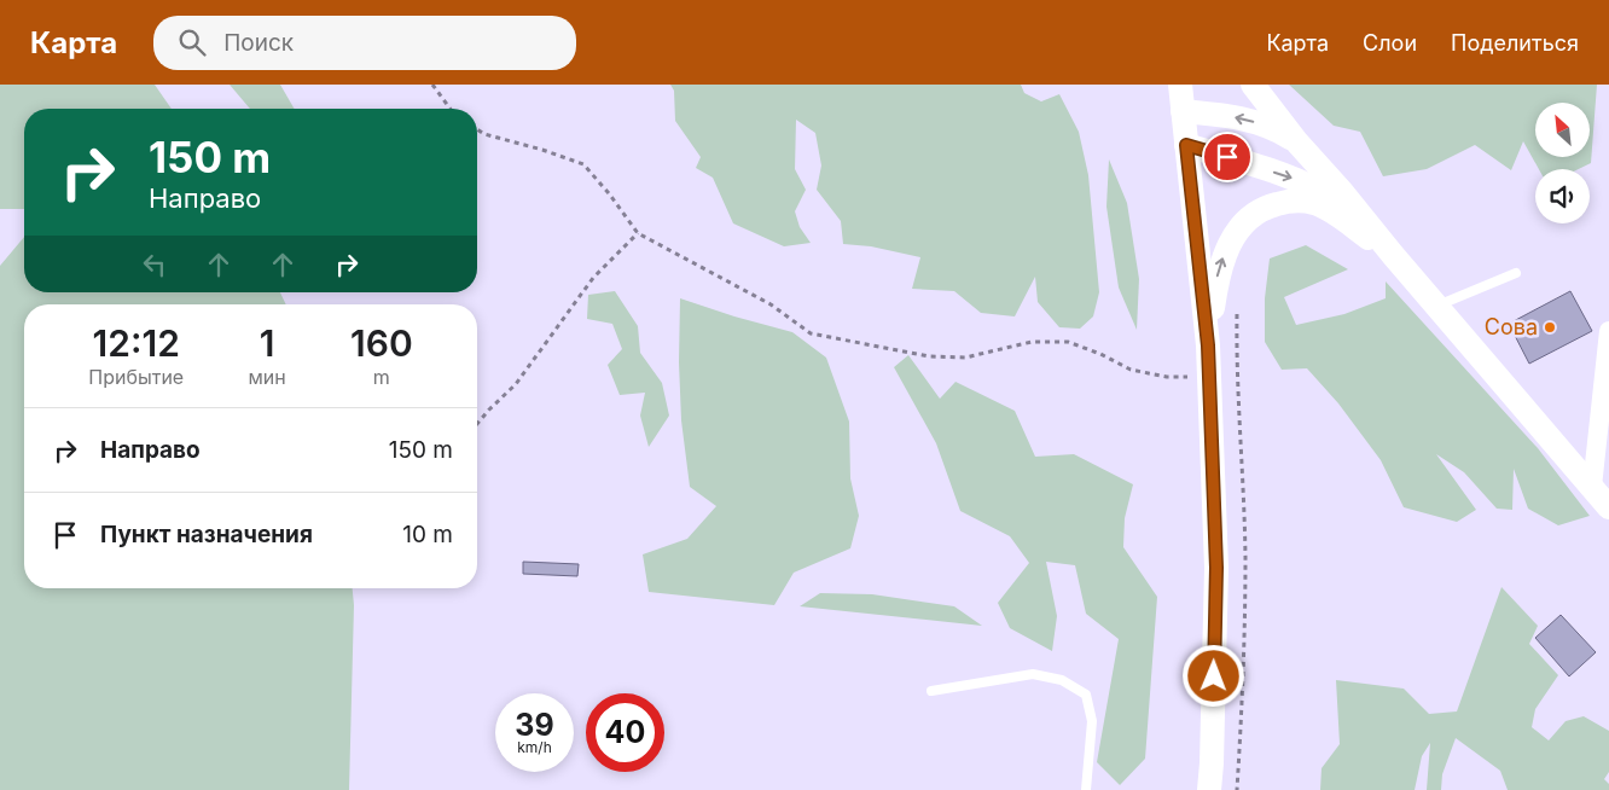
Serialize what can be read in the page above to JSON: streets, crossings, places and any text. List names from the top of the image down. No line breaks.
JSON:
{"places":["Сова"],"north":"top left","page":{"header":"Карта","search":"Поиск","nav":["Карта","Слои","Поделиться"],"turn":["150 m","Направо"],"eta":["12:12","Прибытие","1","мин","160","m"],"list":[{"name":"Направо","value":"150 m"},{"name":"Пункт назначения","value":"10 m"}],"speed":"39 km/h","limit":"40"}}
